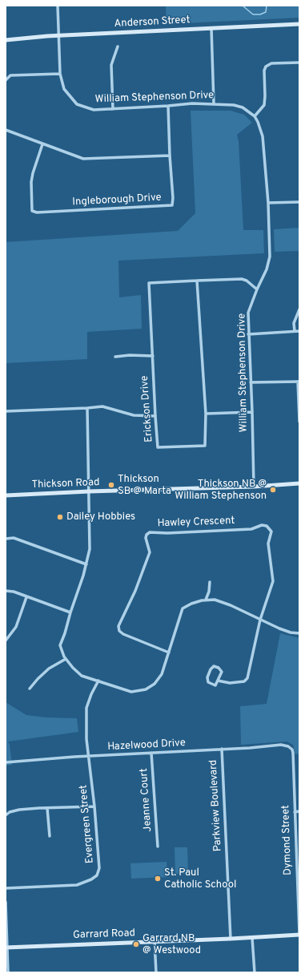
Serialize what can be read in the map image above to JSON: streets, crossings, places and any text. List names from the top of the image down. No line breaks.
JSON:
{"streets":{"main road":["Anderson Street","Thickson Road","Garrard Road"],"street":["William Stephenson Drive","Ingleborough Drive","Erickson Drive","Hawley Crescent","Hazelwood Drive","Jeanne Court","Parkview Boulevard","Evergreen Street","Dymond Street"]},"crossings":[["Anderson Street","William Stephenson Drive"],["William Stephenson Drive","Ingleborough Drive"],["William Stephenson Drive","Erickson Drive"],["William Stephenson Drive","Thickson Road"],["Hazelwood Drive","Jeanne Court"],["Hazelwood Drive","Parkview Boulevard"],["Hazelwood Drive","Evergreen Street"],["Hazelwood Drive","Dymond Street"],["Parkview Boulevard","Garrard Road"],["Dymond Street","Garrard Road"]],"places":["Thickson SB @ Marta","Thickson NB @ William Stephenson","Dailey Hobbies","St. Paul Catholic School","Garrard NB @ Westwood"]}
